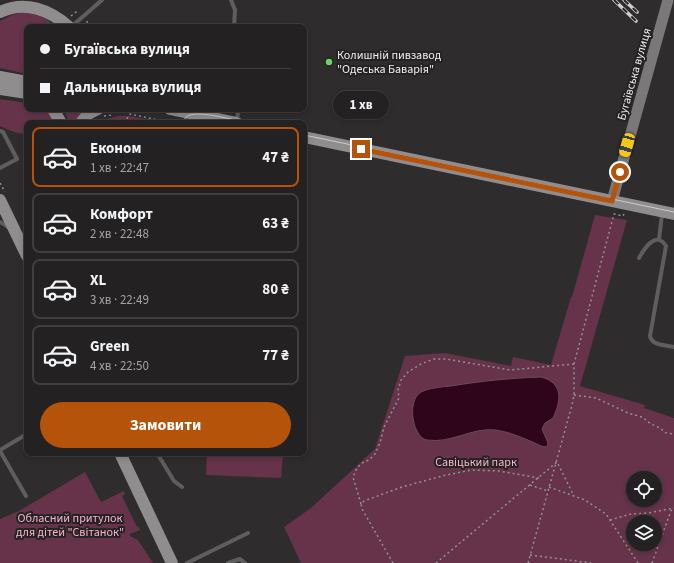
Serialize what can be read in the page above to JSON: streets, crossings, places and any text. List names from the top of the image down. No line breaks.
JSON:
{"streets":{"main road":["Бугаївська вулиця"]},"parks":["Савіцький парк","Обласний притулок для дітей \"Світанок\""],"places":["Колишній пивзавод \"Одеська Баварія\""],"page":{"banner":["Бугаївська вулиця","Дальницька вулиця"],"bubble":"1 хв","list":[{"name":"Економ","note":"1 хв · 22:47","value":"47 ₴"},{"name":"Комфорт","note":"2 хв · 22:48","value":"63 ₴"},{"name":"XL","note":"3 хв · 22:49","value":"80 ₴"},{"name":"Green","note":"4 хв · 22:50","value":"77 ₴"}],"buttons":"Замовити"}}
